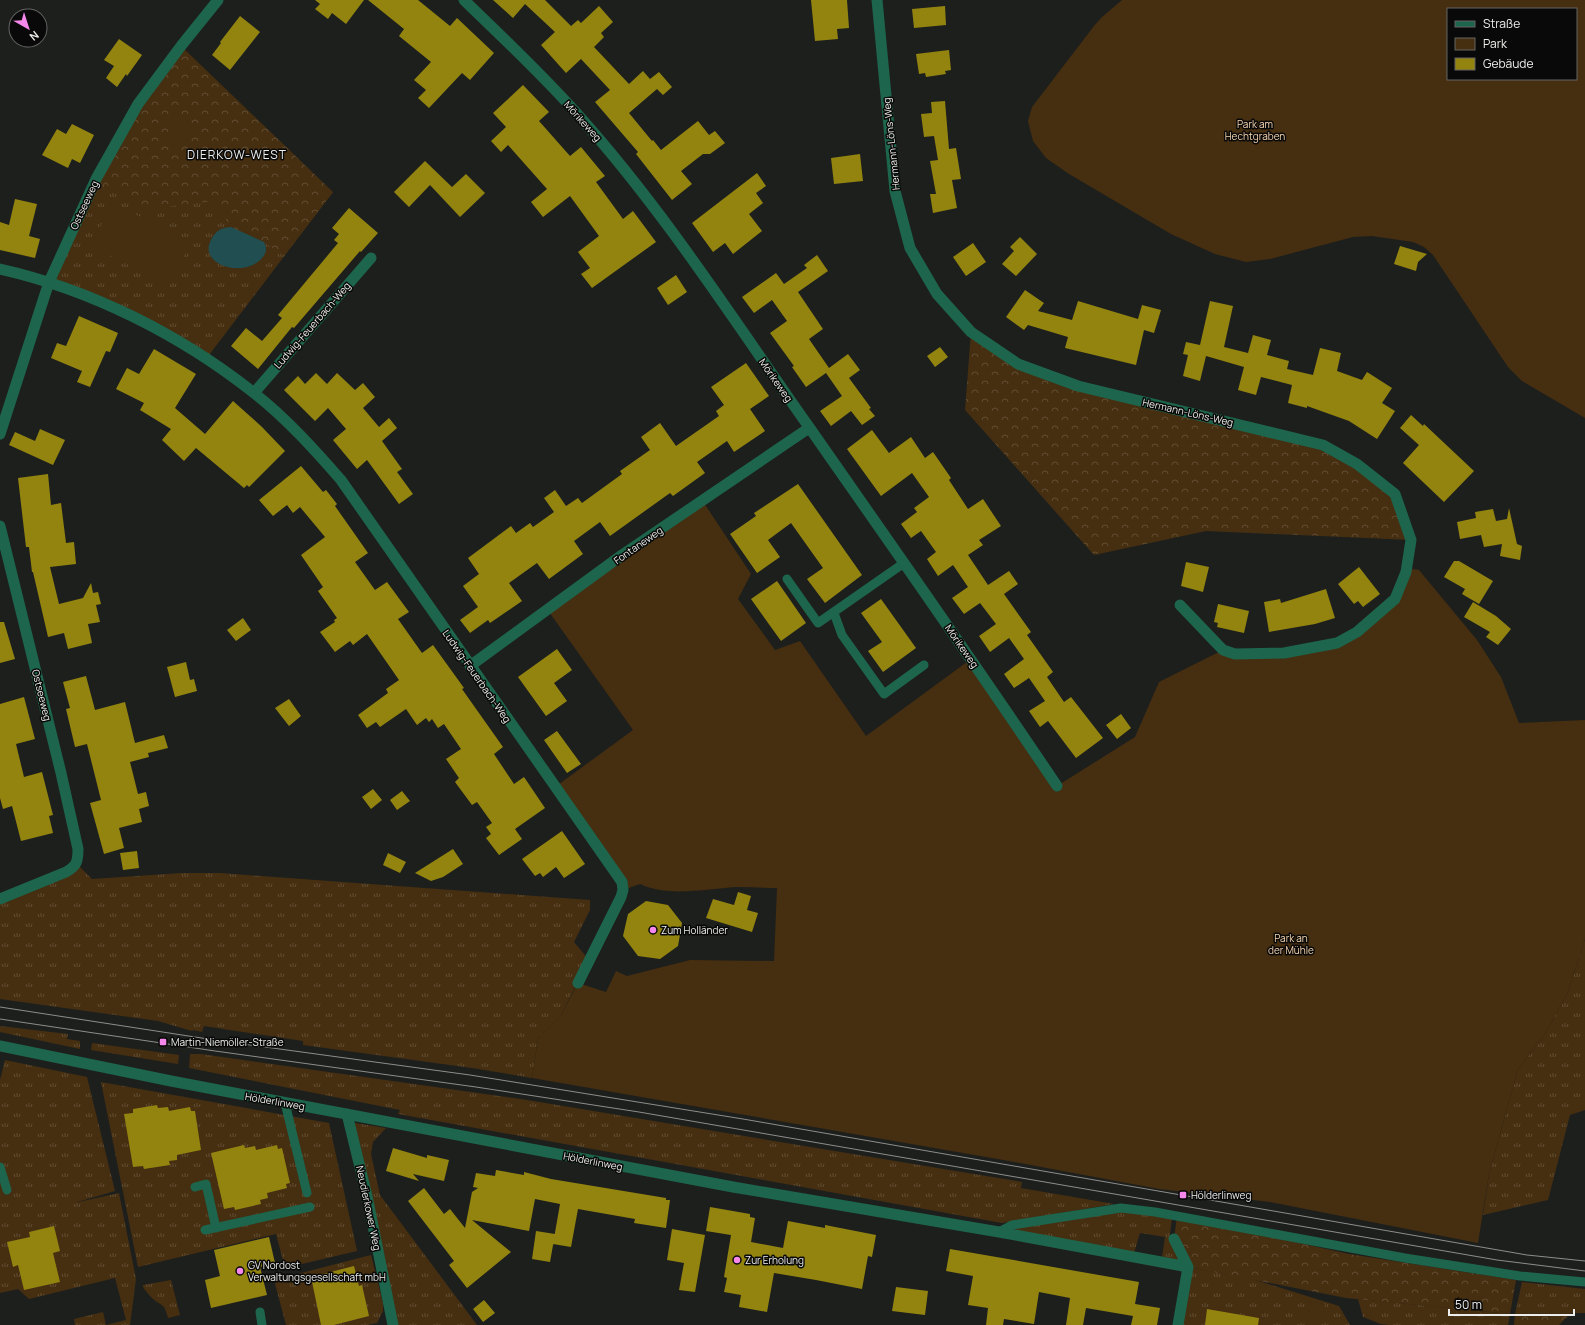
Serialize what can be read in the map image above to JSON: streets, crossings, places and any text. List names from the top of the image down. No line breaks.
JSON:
{"streets":{"street":["Mörikeweg","Hermann-Löns-Weg","Ostseeweg","Ludwig-Feuerbach-Weg","Fontaneweg","Hölderlinweg","Neudierkower Weg"]},"crossings":[["Mörikeweg","Fontaneweg"],["Ostseeweg","Ludwig-Feuerbach-Weg"],["Ludwig-Feuerbach-Weg","Fontaneweg"],["Hölderlinweg","Neudierkower Weg"]],"districts":["DIERKOW-WEST"],"parks":["Park am Hechtgraben","Park an der Mühle"],"places":{"other":["Zum Holländer","Zur Erholung","GV Nordost Verwaltungsgesellschaft mbH"],"transit":["Martin-Niemöller-Straße","Hölderlinweg"]},"legend":["Straße","Park","Gebäude"],"scale_bar":"50 m","north":"bottom right"}
